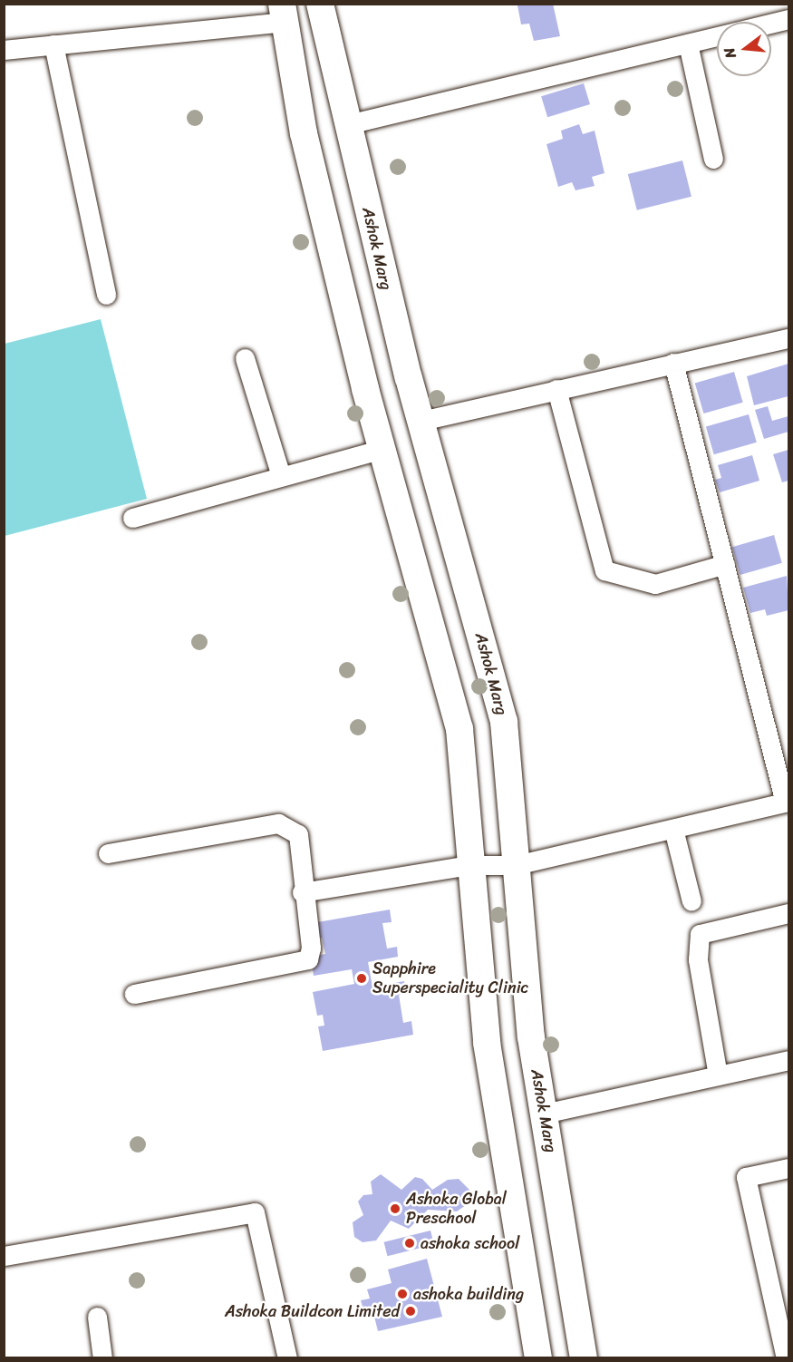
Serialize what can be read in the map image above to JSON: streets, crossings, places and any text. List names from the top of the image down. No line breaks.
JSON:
{"streets":{"street":["Ashok Marg"]},"places":["Sapphire Superspeciality Clinic","Ashoka Global Preschool","ashoka school","ashoka building","Ashoka Buildcon Limited"],"north":"left"}
